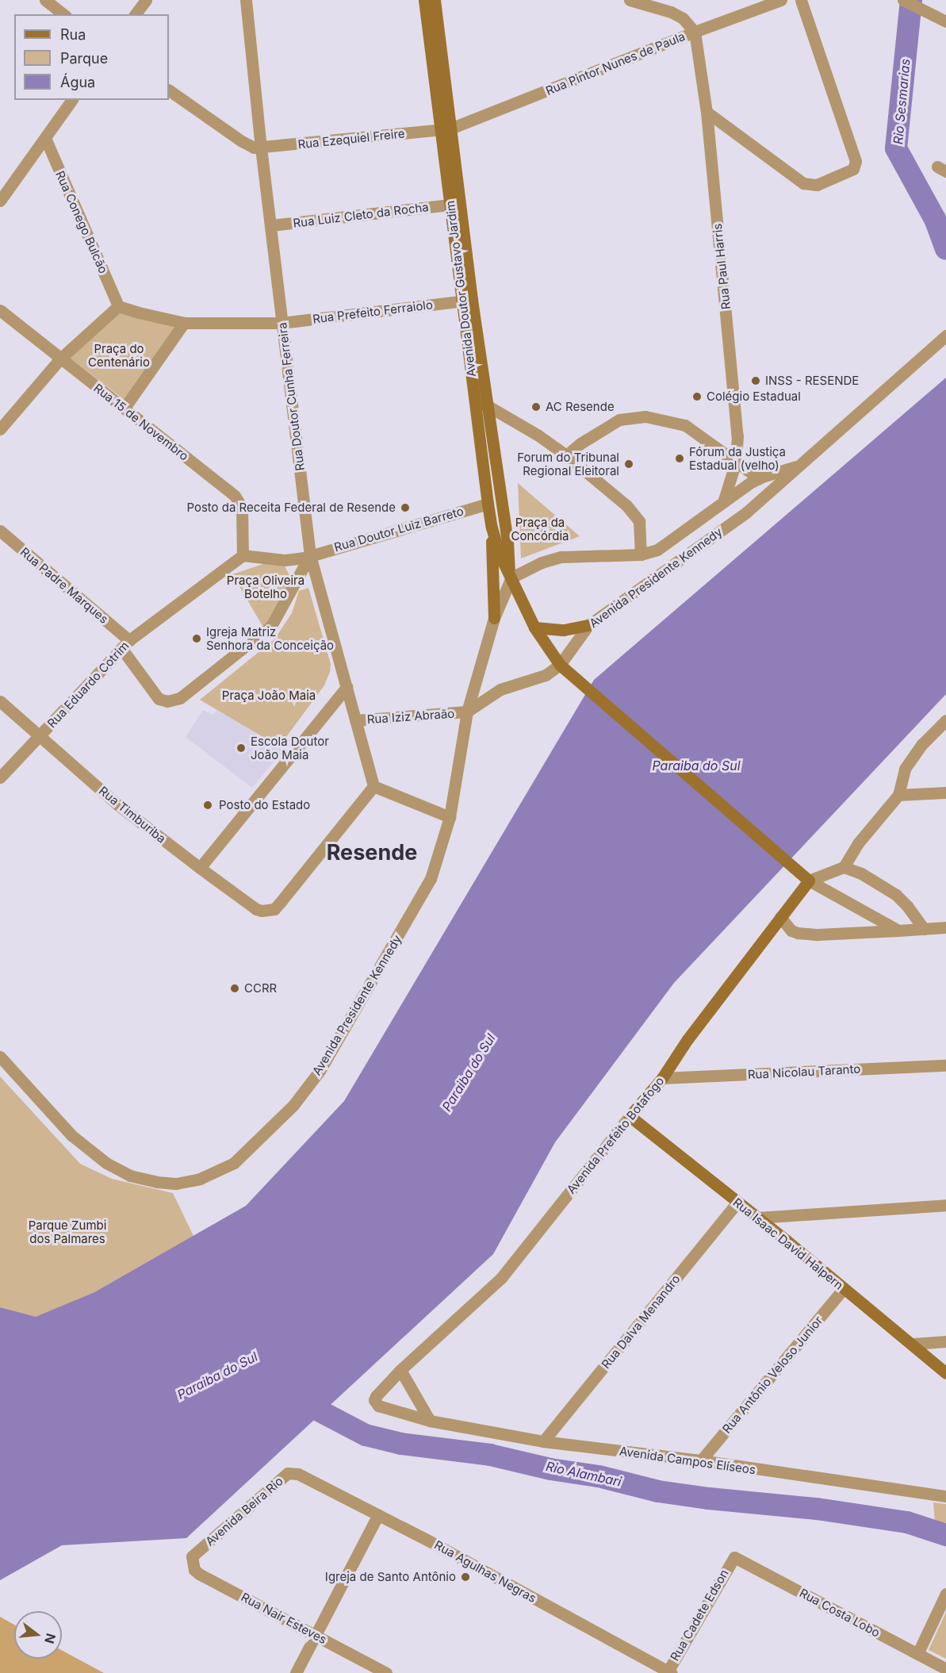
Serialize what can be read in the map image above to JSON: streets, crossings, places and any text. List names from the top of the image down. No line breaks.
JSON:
{"streets":{"main road":["Avenida Doutor Gustavo Jardim","Avenida Prefeito Botafogo","Rua Isaac David Halpern"],"street":["Rua Pintor Nunes de Paula","Rua Ezequiel Freire","Rua Luiz Cleto da Rocha","Rua Conego Bulcão","Rua Paul Harris","Rua Prefeito Ferraiolo","Rua Doutor Cunha Ferreira","Rua 15 de Novembro","Rua Doutor Luiz Barreto","Avenida Presidente Kennedy","Rua Padre Marques","Rua Eduardo Cotrim","Rua Iziz Abraão","Rua Timburiba","Rua Nicolau Taranto","Rua Dalva Menandro","Rua Antônio Veloso Junior","Avenida Campos Elíseos","Avenida Beira Rio","Rua Agulhas Negras","Rua Costa Lobo","Rua Cadete Edson","Rua Nair Esteves"]},"crossings":[["Rua Pintor Nunes de Paula","Rua Ezequiel Freire"],["Rua Pintor Nunes de Paula","Rua Paul Harris"],["Rua Pintor Nunes de Paula","Avenida Doutor Gustavo Jardim"],["Rua Ezequiel Freire","Avenida Doutor Gustavo Jardim"],["Rua Ezequiel Freire","Rua Doutor Cunha Ferreira"],["Rua Luiz Cleto da Rocha","Avenida Doutor Gustavo Jardim"],["Rua Luiz Cleto da Rocha","Rua Doutor Cunha Ferreira"],["Rua Conego Bulcão","Rua Prefeito Ferraiolo"],["Rua Paul Harris","Avenida Presidente Kennedy"],["Avenida Doutor Gustavo Jardim","Rua Prefeito Ferraiolo"],["Avenida Doutor Gustavo Jardim","Rua Doutor Luiz Barreto"],["Avenida Doutor Gustavo Jardim","Avenida Presidente Kennedy"],["Avenida Doutor Gustavo Jardim","Avenida Prefeito Botafogo"],["Rua Prefeito Ferraiolo","Rua Doutor Cunha Ferreira"],["Rua Doutor Cunha Ferreira","Rua Doutor Luiz Barreto"],["Rua Doutor Cunha Ferreira","Rua Padre Marques"],["Rua Doutor Cunha Ferreira","Rua Iziz Abraão"],["Rua Doutor Cunha Ferreira","Rua Timburiba"],["Rua 15 de Novembro","Rua Eduardo Cotrim"],["Rua Doutor Luiz Barreto","Rua Padre Marques"],["Avenida Presidente Kennedy","Rua Iziz Abraão"],["Rua Padre Marques","Rua Eduardo Cotrim"],["Rua Eduardo Cotrim","Rua Timburiba"],["Rua Nicolau Taranto","Avenida Prefeito Botafogo"],["Avenida Prefeito Botafogo","Rua Isaac David Halpern"],["Avenida Prefeito Botafogo","Avenida Campos Elíseos"],["Rua Isaac David Halpern","Rua Dalva Menandro"],["Rua Isaac David Halpern","Rua Antônio Veloso Junior"],["Rua Dalva Menandro","Avenida Campos Elíseos"],["Rua Antônio Veloso Junior","Avenida Campos Elíseos"],["Avenida Beira Rio","Rua Agulhas Negras"],["Avenida Beira Rio","Rua Nair Esteves"],["Rua Agulhas Negras","Rua Cadete Edson"],["Rua Costa Lobo","Rua Cadete Edson"]],"districts":["Resende"],"water":["Rio Sesmarias","Paraiba do Sul","Rio Alambari"],"parks":["Praça do Centenário","Praça da Concórdia","Praça Oliveira Botelho","Praça João Maia","Parque Zumbi dos Palmares"],"places":["INSS - RESENDE","Colégio Estadual","AC Resende","Fórum da Justiça Estadual (velho)","Forum do Tribunal Regional Eleitoral","Posto da Receita Federal de Resende","Igreja Matriz Senhora da Conceição","Escola Doutor João Maia","Posto do Estado","CCRR","Igreja de Santo Antônio"],"legend":["Rua","Parque","Água"],"north":"right"}
